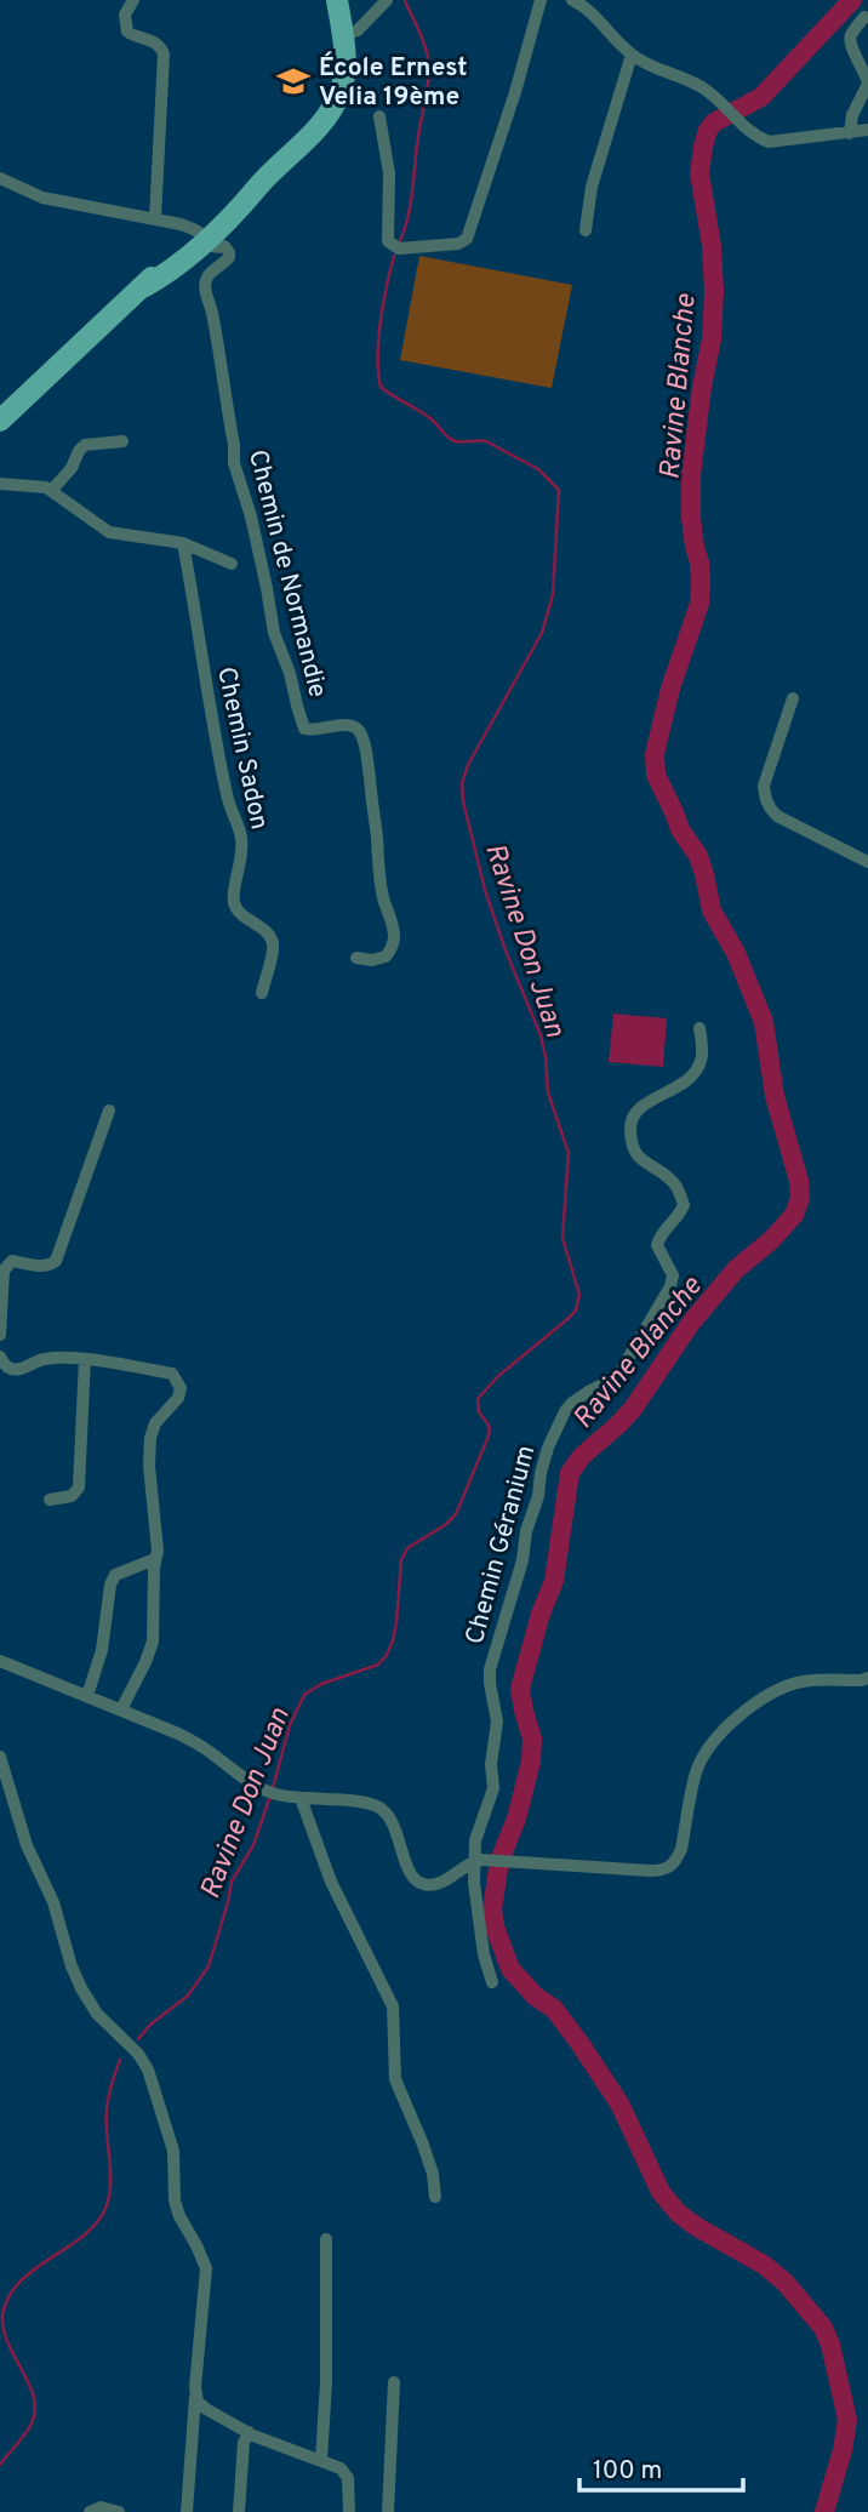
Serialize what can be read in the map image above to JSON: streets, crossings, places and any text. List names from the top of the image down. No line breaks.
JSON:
{"streets":{"street":["Chemin de Normandie","Chemin Sadon","Chemin Géranium"]},"water":["Ravine Blanche","Ravine Don Juan"],"places":{"school or university":["École Ernest Velia 19ème"]},"scale_bar":"100 m"}
